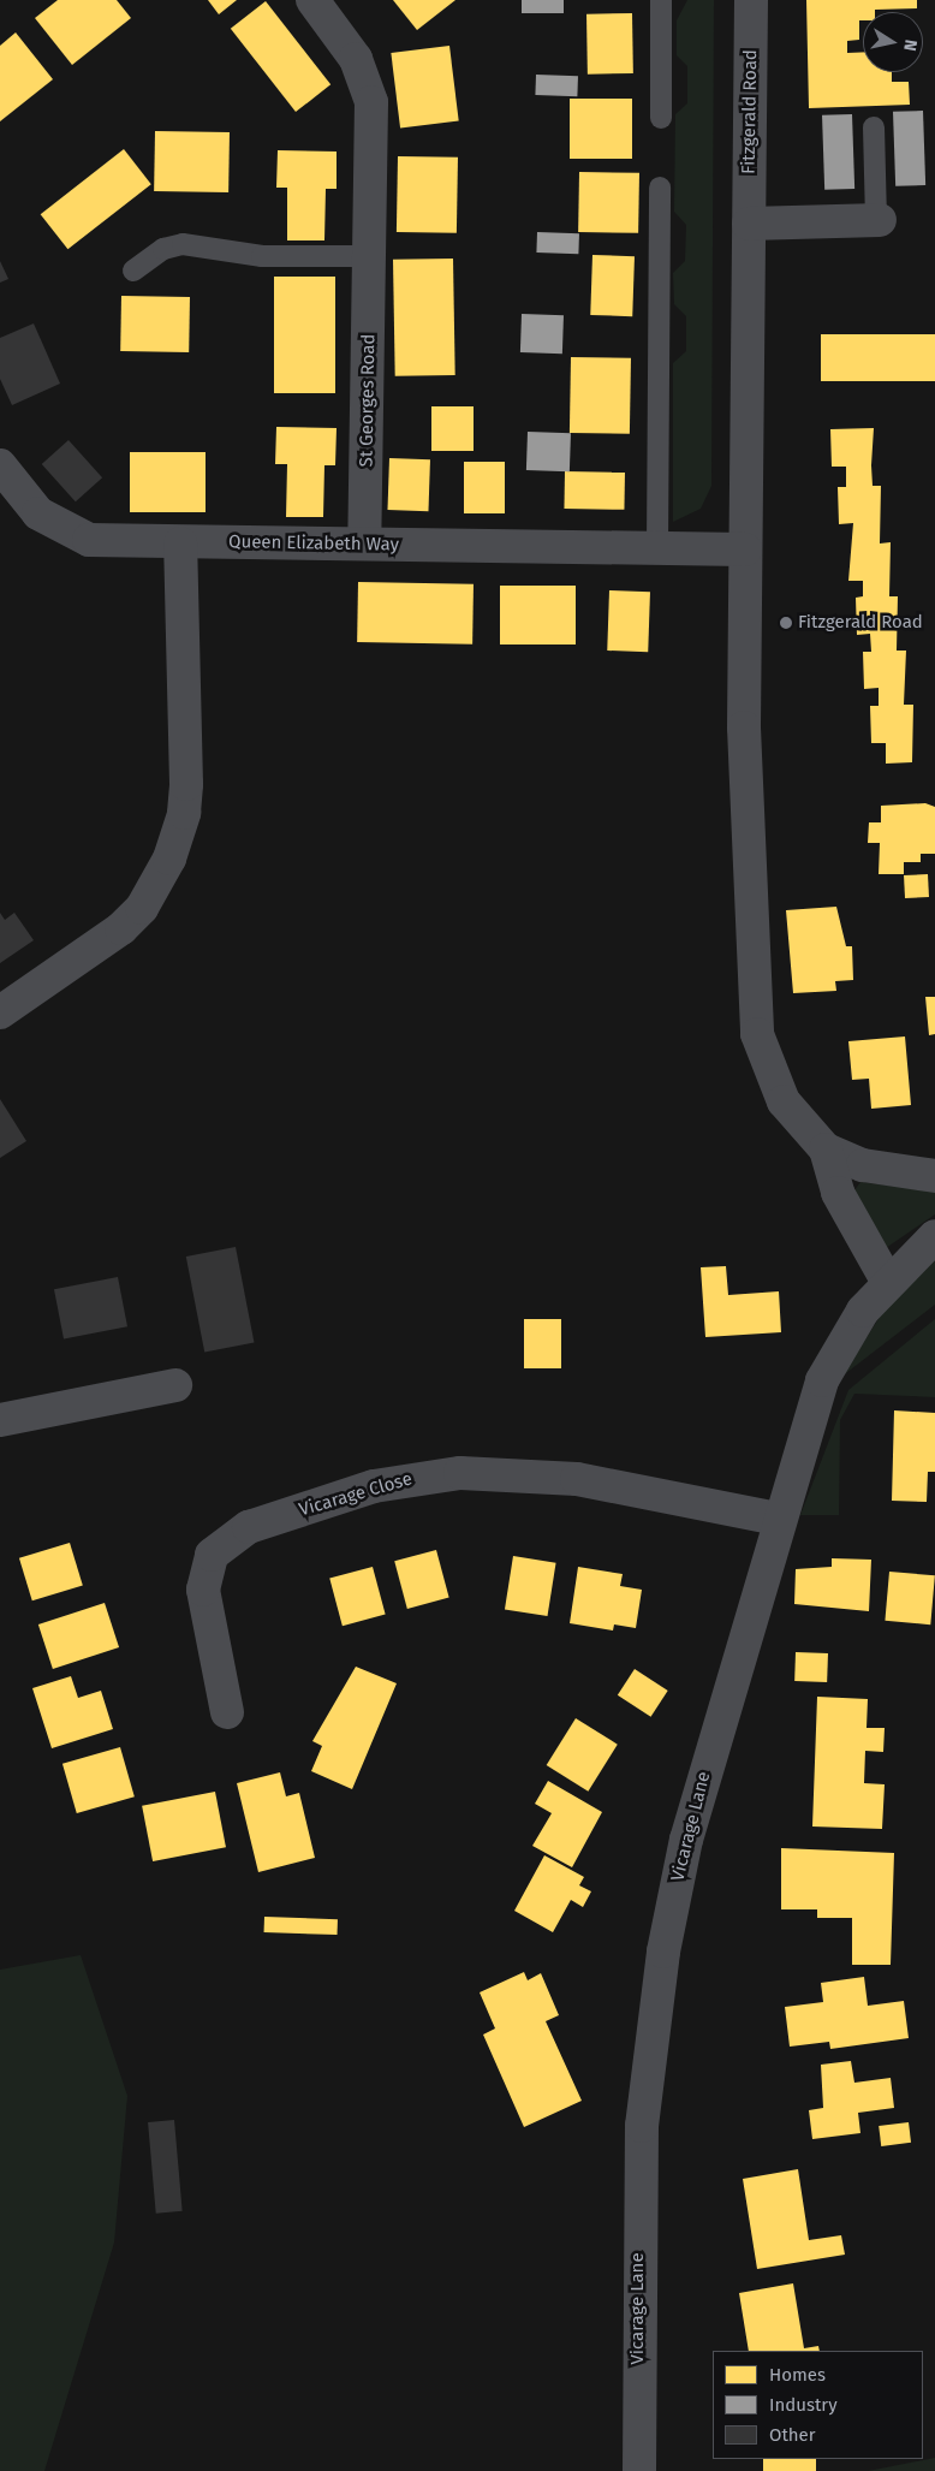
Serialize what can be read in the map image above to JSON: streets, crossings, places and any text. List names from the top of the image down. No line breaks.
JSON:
{"streets":{"street":["Fitzgerald Road","St Georges Road","Queen Elizabeth Way","Vicarage Close","Vicarage Lane"]},"crossings":[["Fitzgerald Road","Queen Elizabeth Way"],["St Georges Road","Queen Elizabeth Way"],["Vicarage Close","Vicarage Lane"]],"places":["Fitzgerald Road"],"legend":["Homes","Industry","Other"],"north":"right"}
